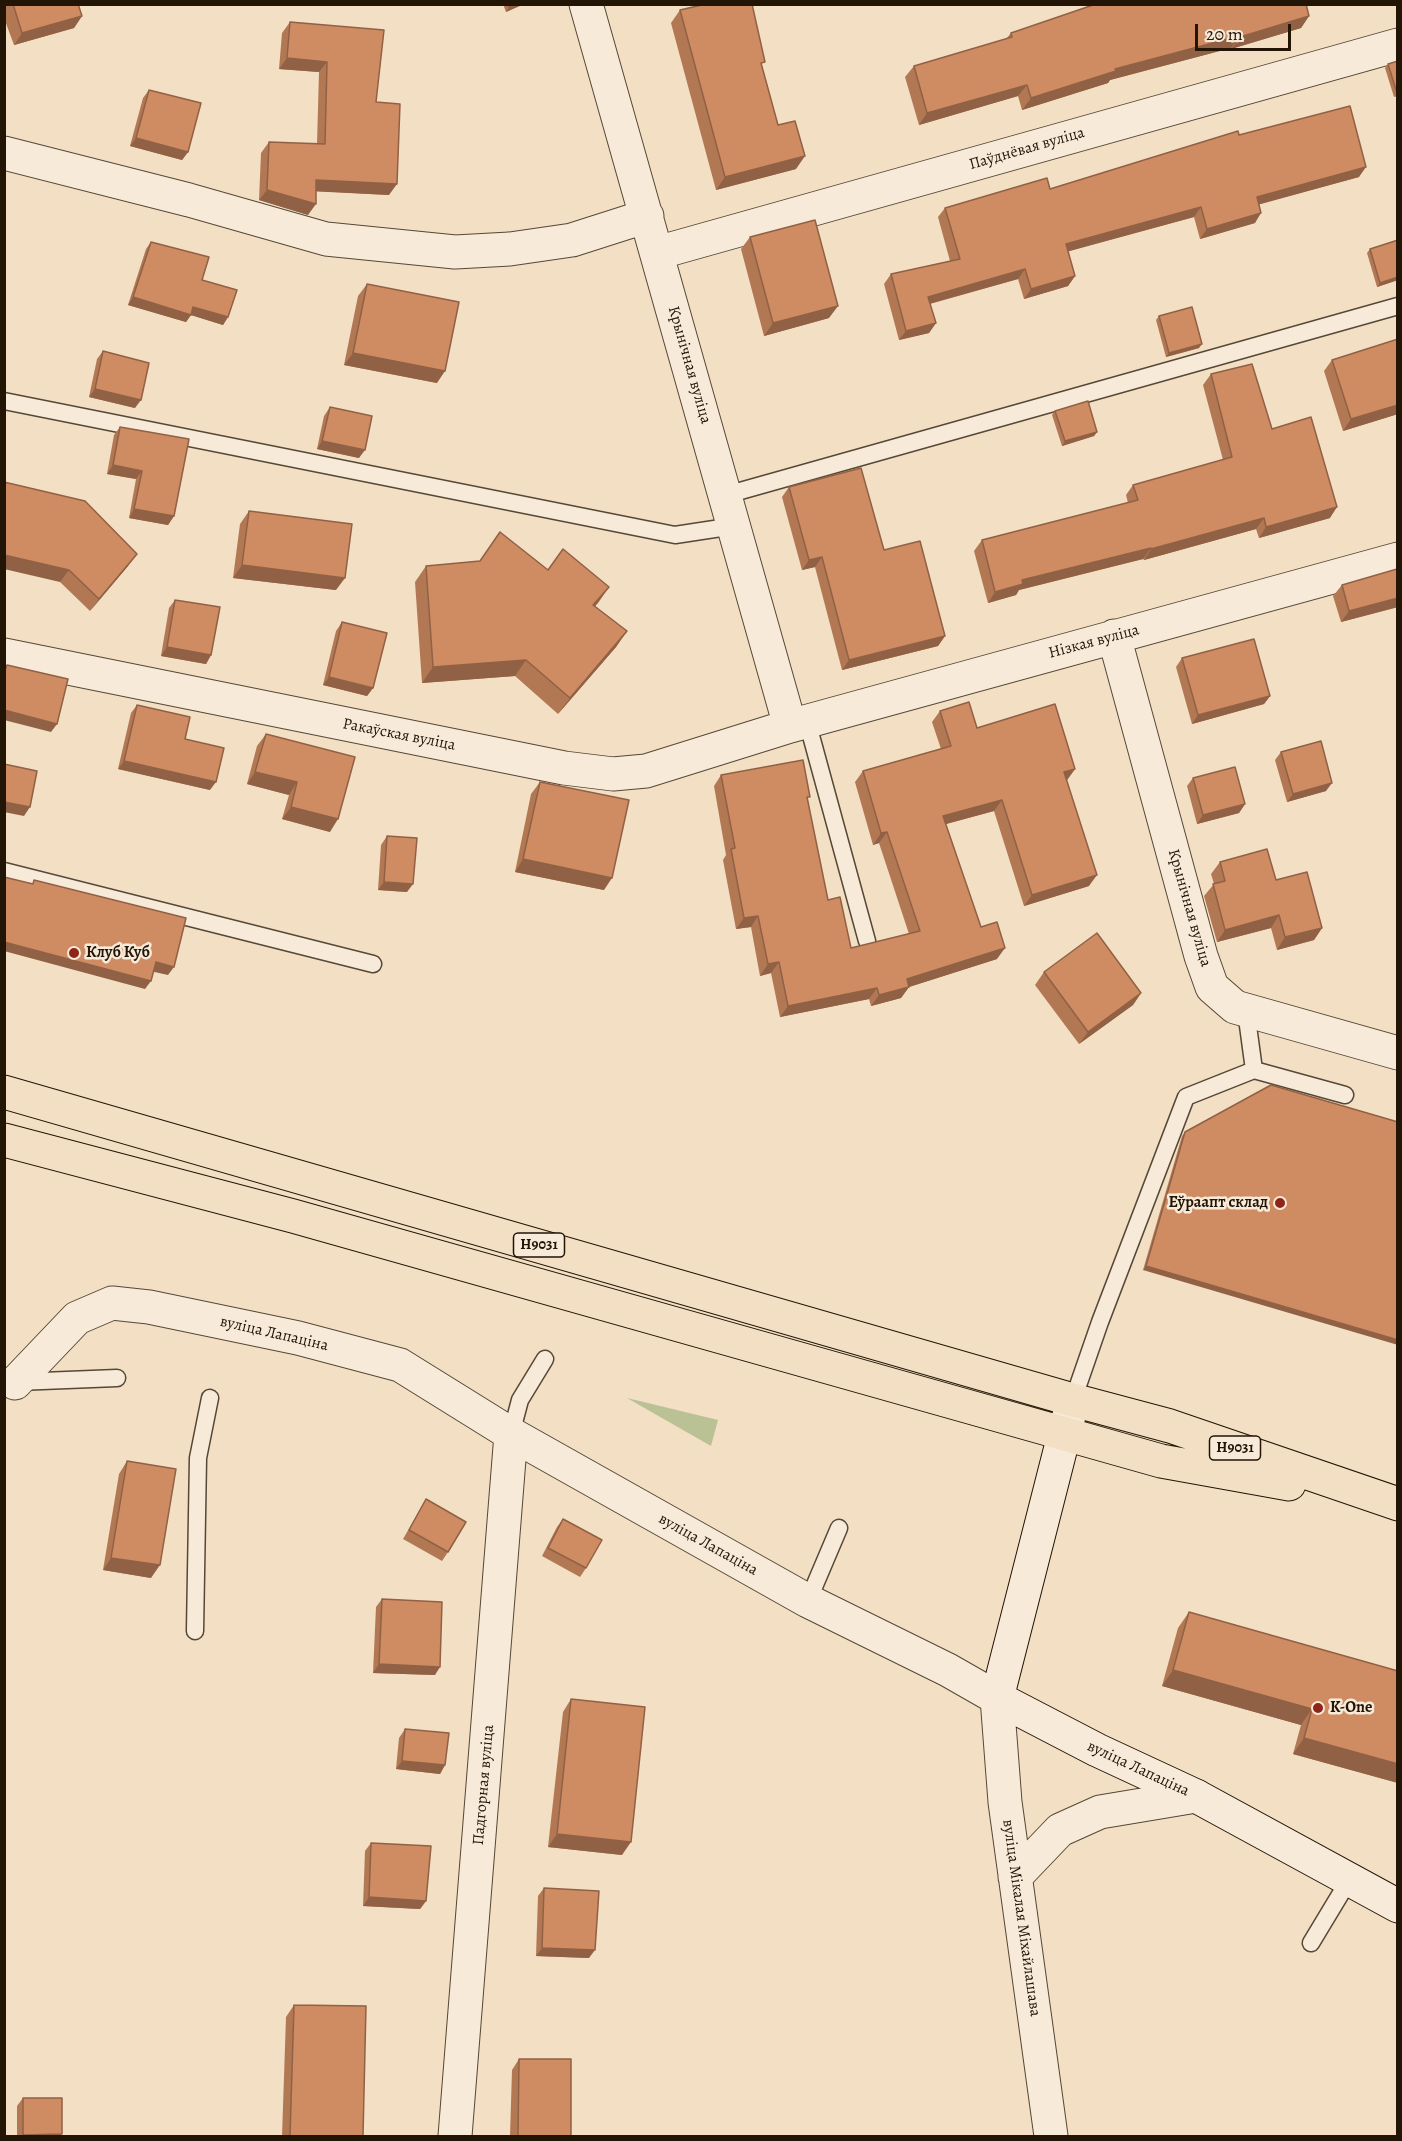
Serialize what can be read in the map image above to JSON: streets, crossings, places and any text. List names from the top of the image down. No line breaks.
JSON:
{"streets":{"main road":["Н9031"],"street":["Паўднёвая вуліца","Крынічная вуліца","Нізкая вуліца","Ракаўская вуліца","вуліца Лапаціна","Падгорная вуліца","вуліца Мікалая Міхайлашава"]},"crossings":[["Паўднёвая вуліца","Крынічная вуліца"],["Крынічная вуліца","Нізкая вуліца"],["Крынічная вуліца","Ракаўская вуліца"],["Нізкая вуліца","Ракаўская вуліца"],["Н9031","вуліца Мікалая Міхайлашава"],["вуліца Лапаціна","Падгорная вуліца"],["вуліца Лапаціна","вуліца Мікалая Міхайлашава"]],"places":["Клуб Куб","Еўраапт склад","K-One"],"scale_bar":"20 m"}
